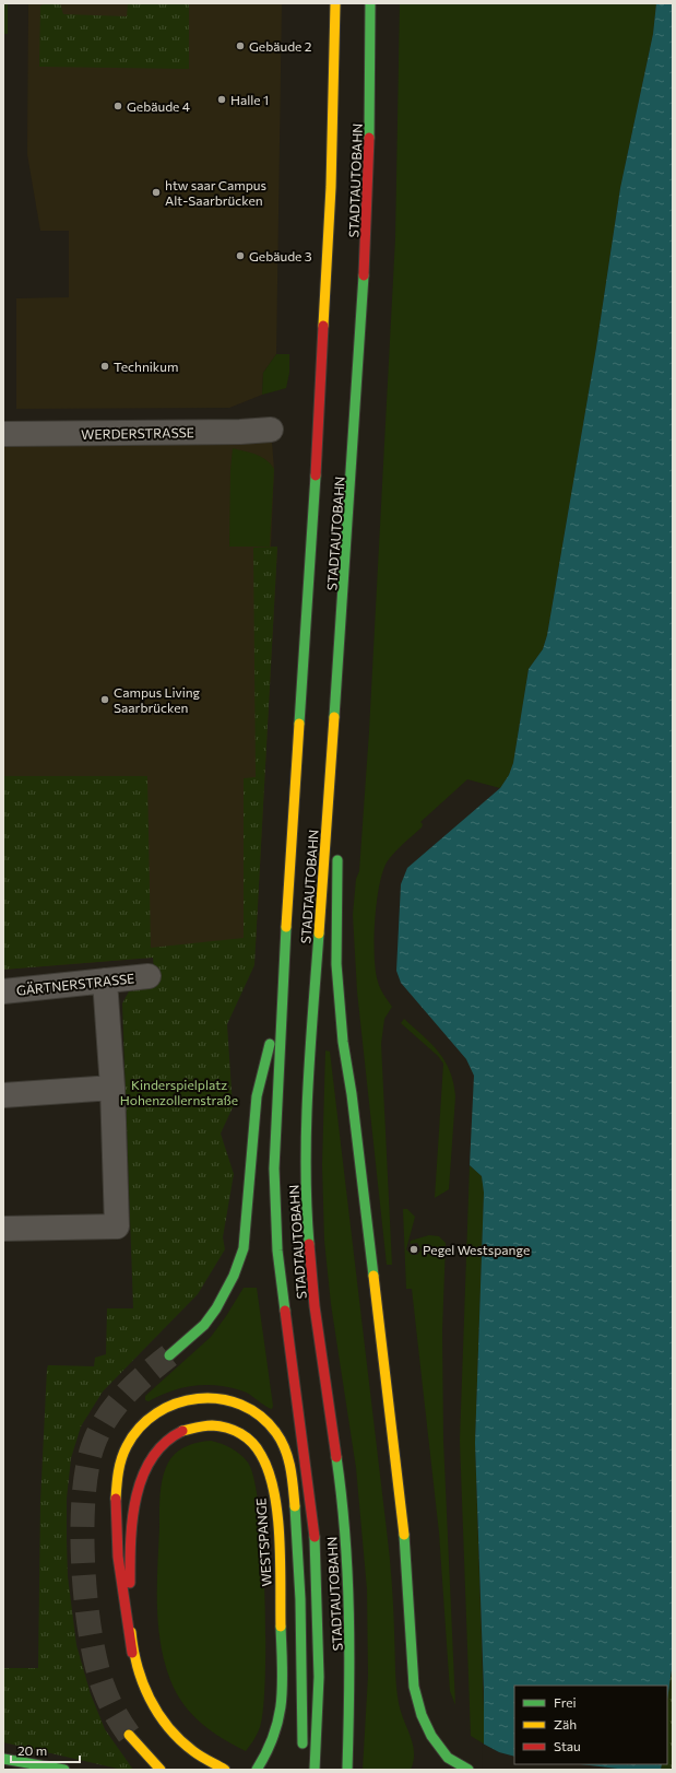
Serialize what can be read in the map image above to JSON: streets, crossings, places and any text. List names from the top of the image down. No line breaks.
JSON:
{"streets":{"main road":["STADTAUTOBAHN","WESTSPANGE"],"street":["WERDERSTRASSE","GÄRTNERSTRASSE"]},"parks":["Kinderspielplatz Hohenzollernstraße"],"places":["Gebäude 2","Halle 1","Gebäude 4","htw saar Campus Alt-Saarbrücken","Gebäude 3","Technikum","Campus Living Saarbrücken","Pegel Westspange"],"legend":["Frei","Zäh","Stau"],"scale_bar":"20 m"}
